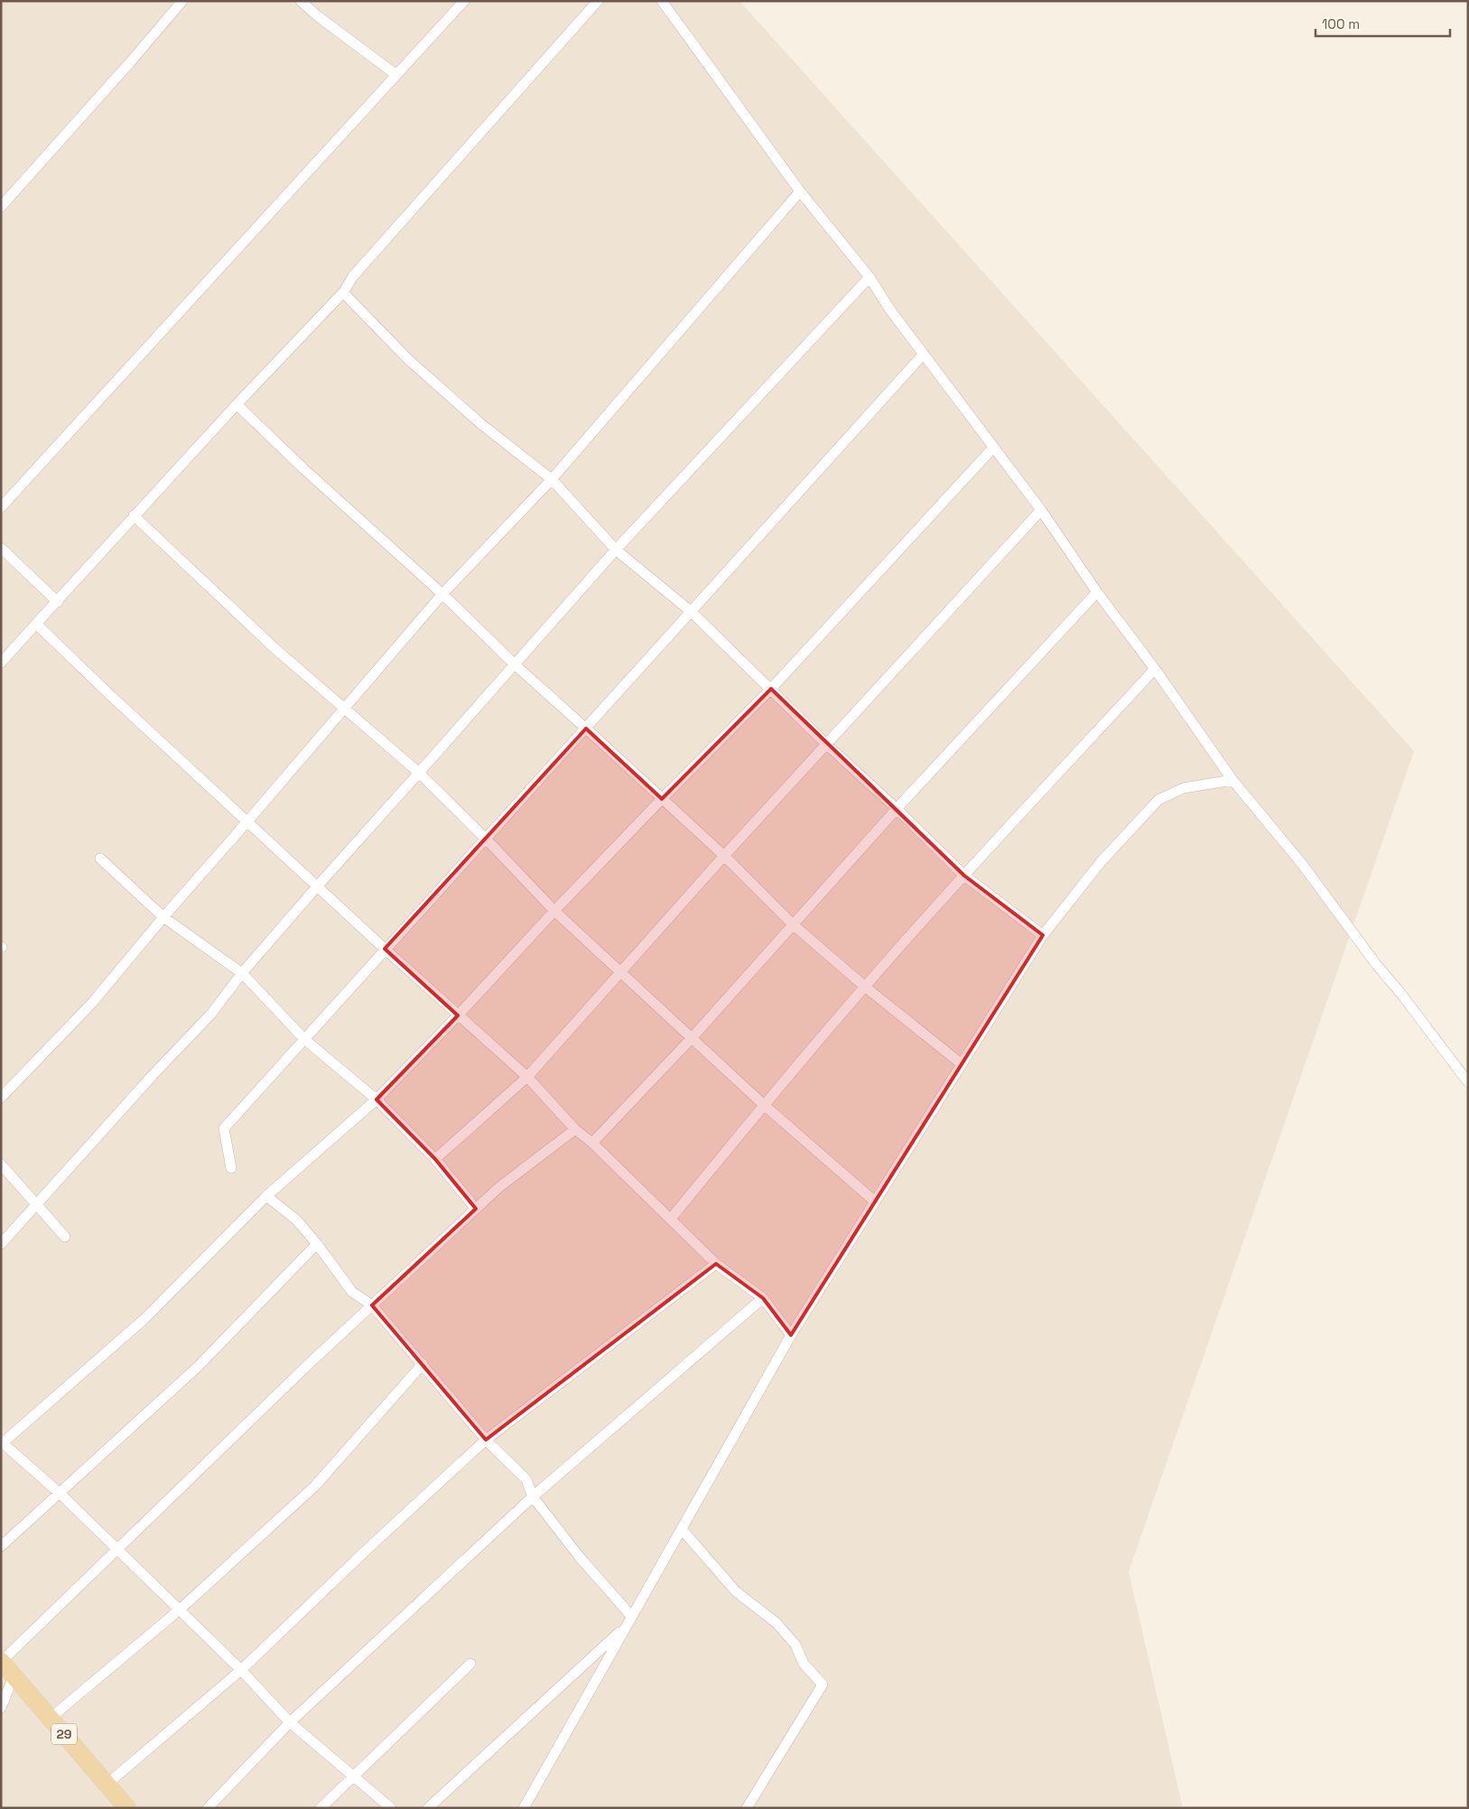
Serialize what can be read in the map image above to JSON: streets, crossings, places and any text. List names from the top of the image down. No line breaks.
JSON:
{"streets":{"main road":["29"]},"scale_bar":"100 m"}
